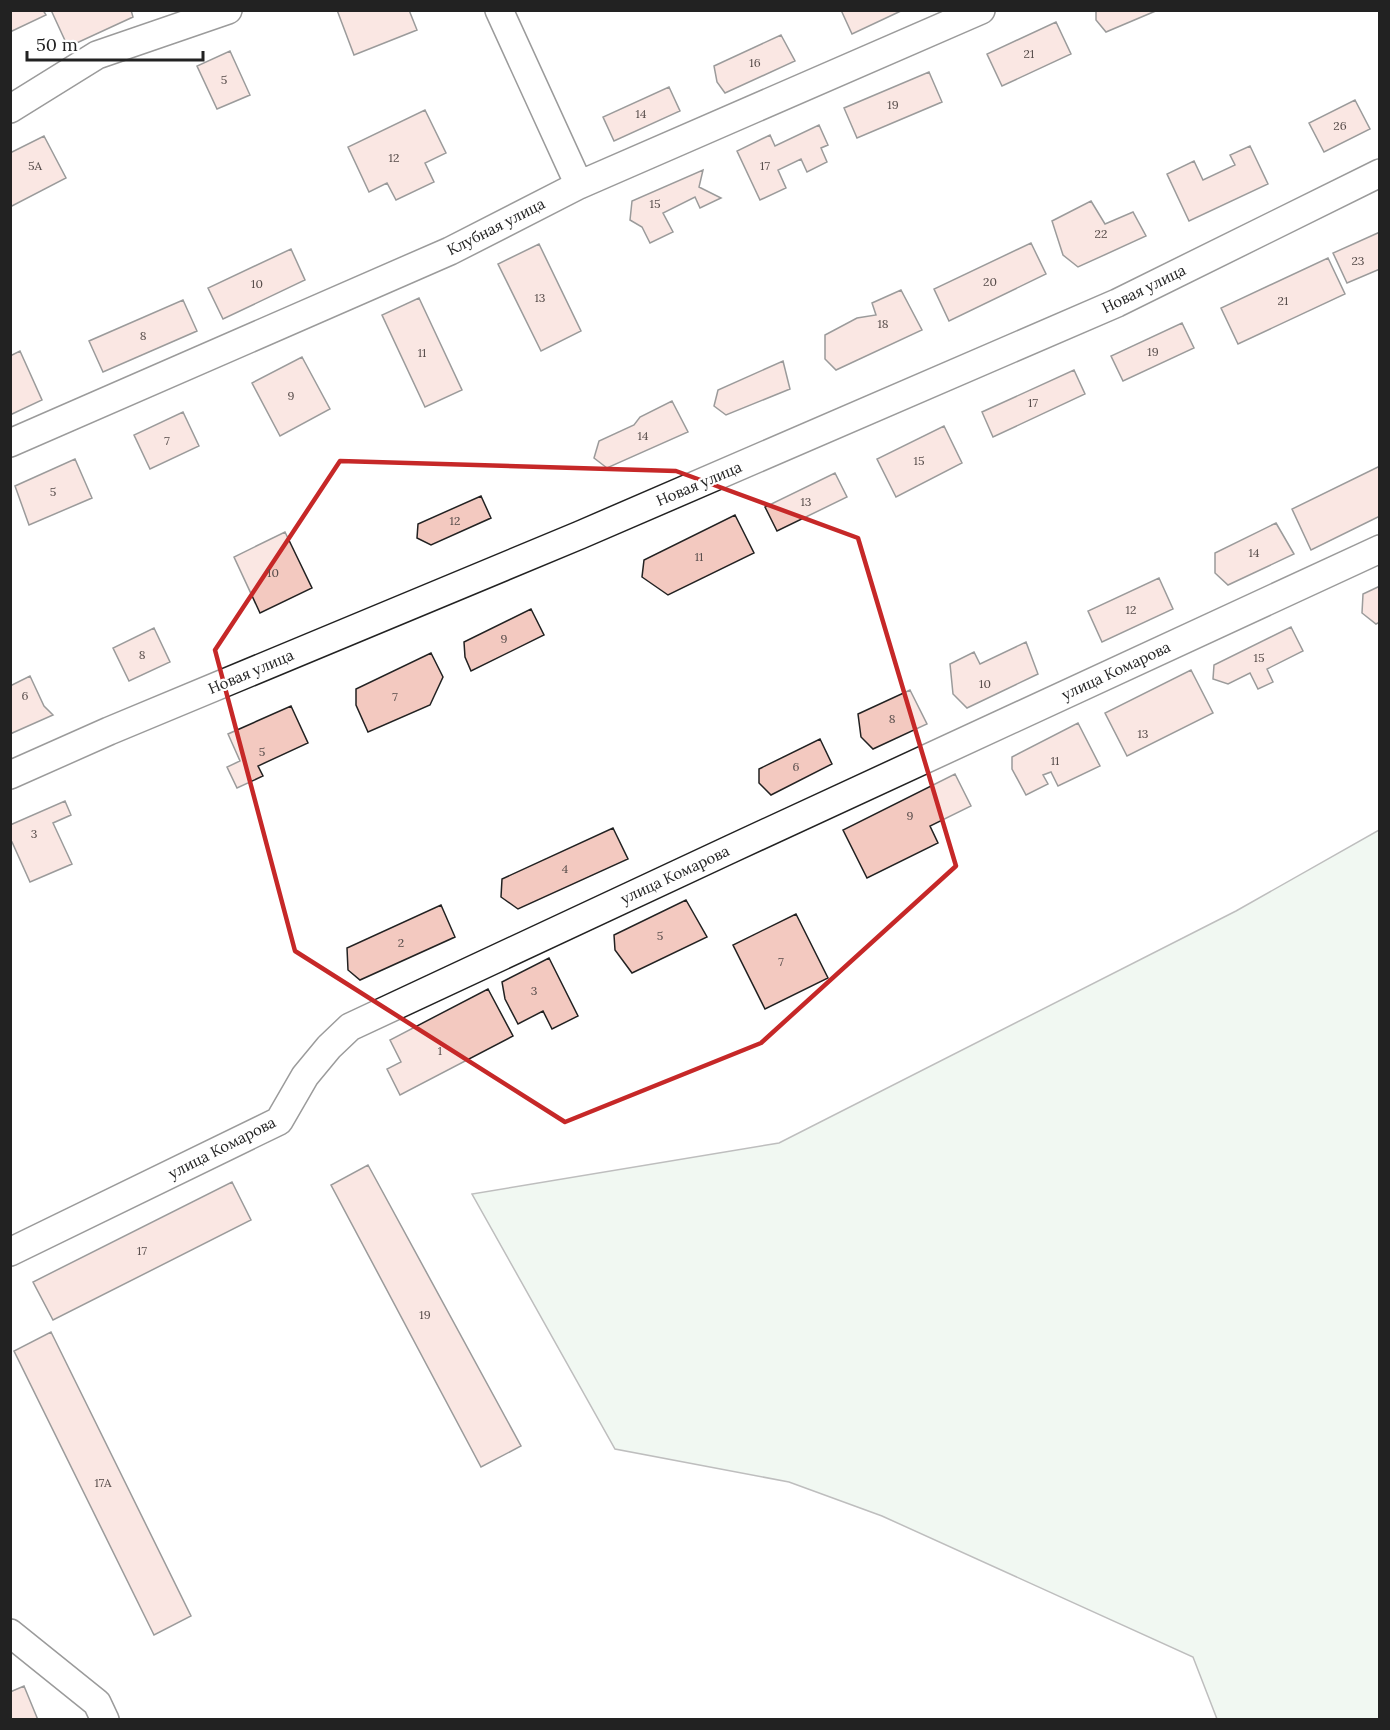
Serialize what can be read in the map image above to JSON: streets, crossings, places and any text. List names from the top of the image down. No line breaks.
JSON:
{"streets":{"street":["Клубная улица","Новая улица","улица Комарова"]},"house_numbers":["21","16","5","19","14","26","12","5А","17","15","22","23","20","10","13","21","18","8","19","11","9","17","14","7","15","5","13","12","14","11","10","12","9","8","15","10","6","7","8","13","5","11","6","9","3","4","5","2","7","3","1","17","19","17А"],"scale_bar":"50 m"}
